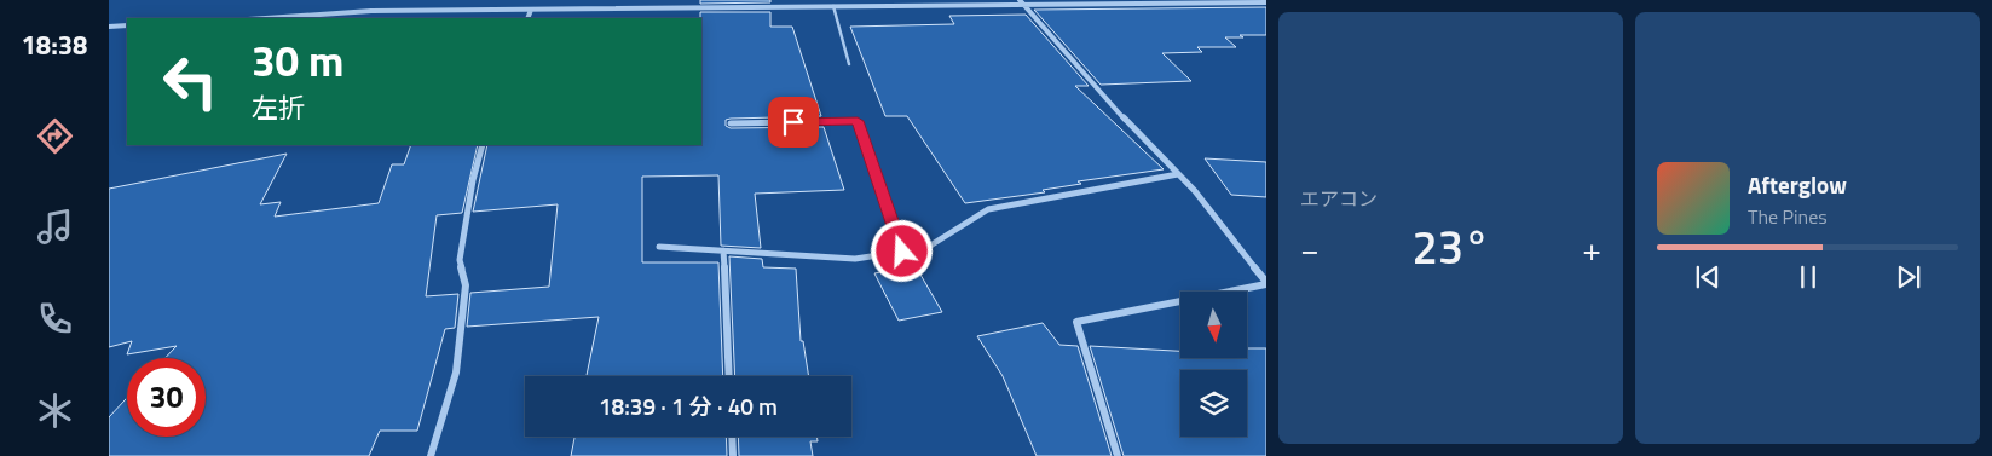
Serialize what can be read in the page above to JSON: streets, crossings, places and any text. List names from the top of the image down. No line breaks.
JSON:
{"north":"bottom","page":{"tabs":"18:38","tile":"エアコン","turn":["30 m","左折"],"song":["Afterglow","The Pines"],"heat":["−","23°","+"],"limit":"30","trip":"18:39 · 1 分 · 40 m"}}
